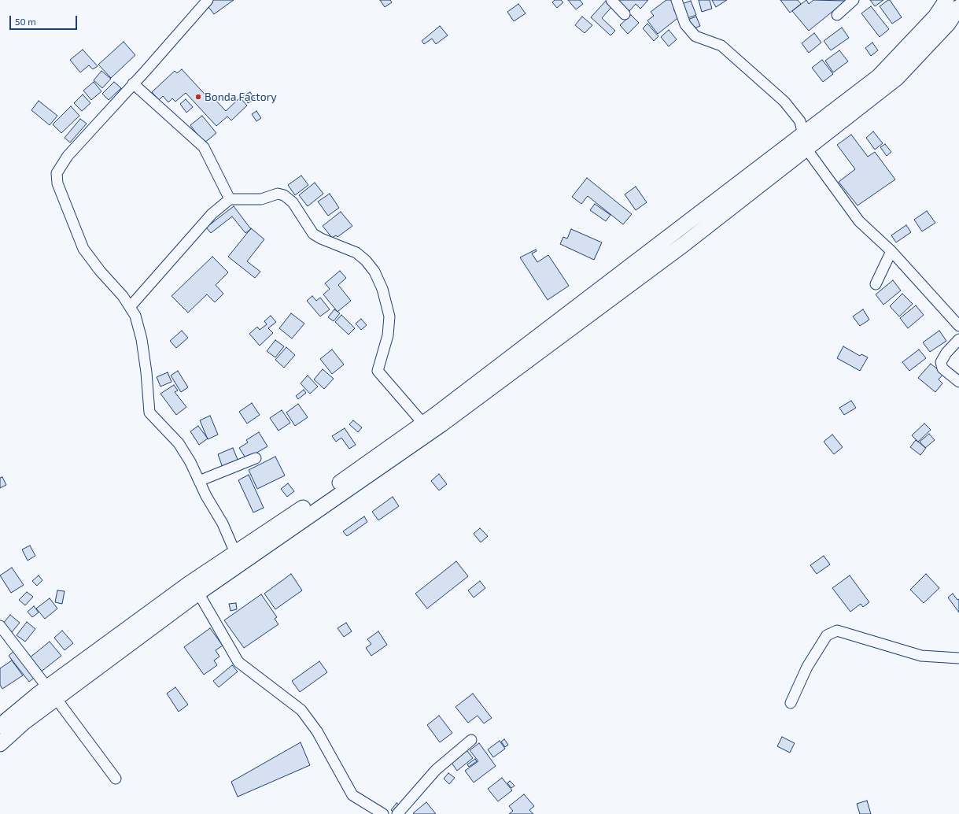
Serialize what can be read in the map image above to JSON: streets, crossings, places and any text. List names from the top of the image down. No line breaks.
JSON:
{"places":["Bonda Factory"],"scale_bar":"50 m"}
